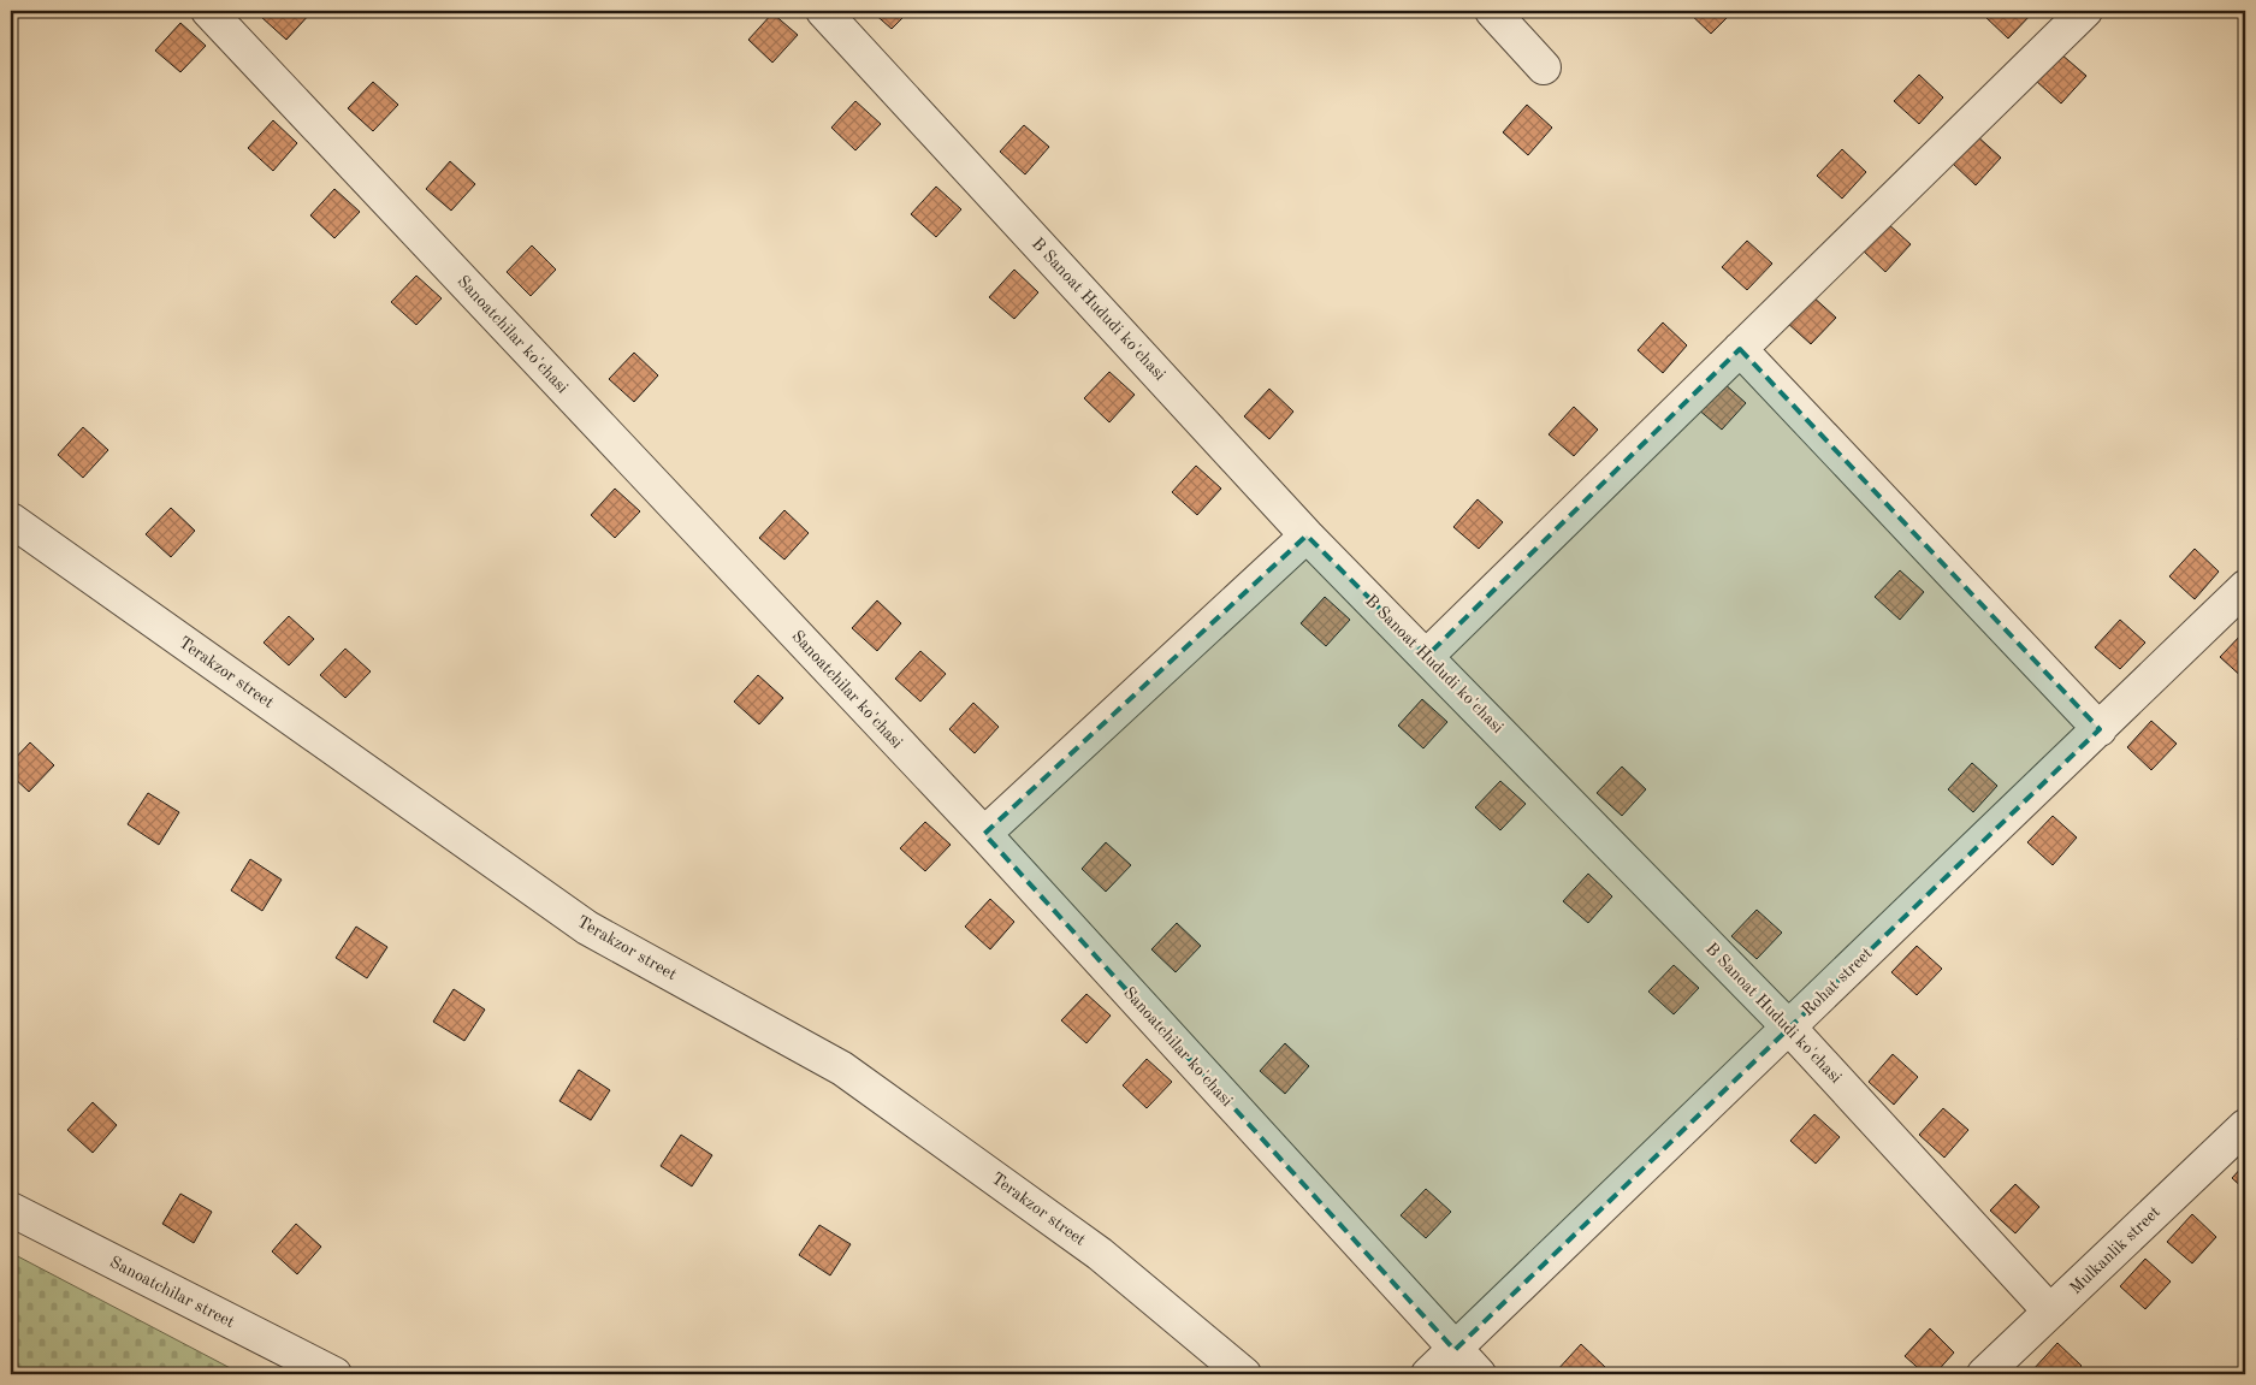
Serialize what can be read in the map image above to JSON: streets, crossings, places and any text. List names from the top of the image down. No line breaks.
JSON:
{"streets":{"street":["B Sanoat Hududi ko'chasi","Sanoatchilar ko'chasi","Terakzor street","Rohat street","Mulkanlik street","Sanoatchilar street"]},"crossings":[["B Sanoat Hududi ko'chasi","Rohat street"],["B Sanoat Hududi ko'chasi","Mulkanlik street"],["Sanoatchilar ko'chasi","Rohat street"]]}
